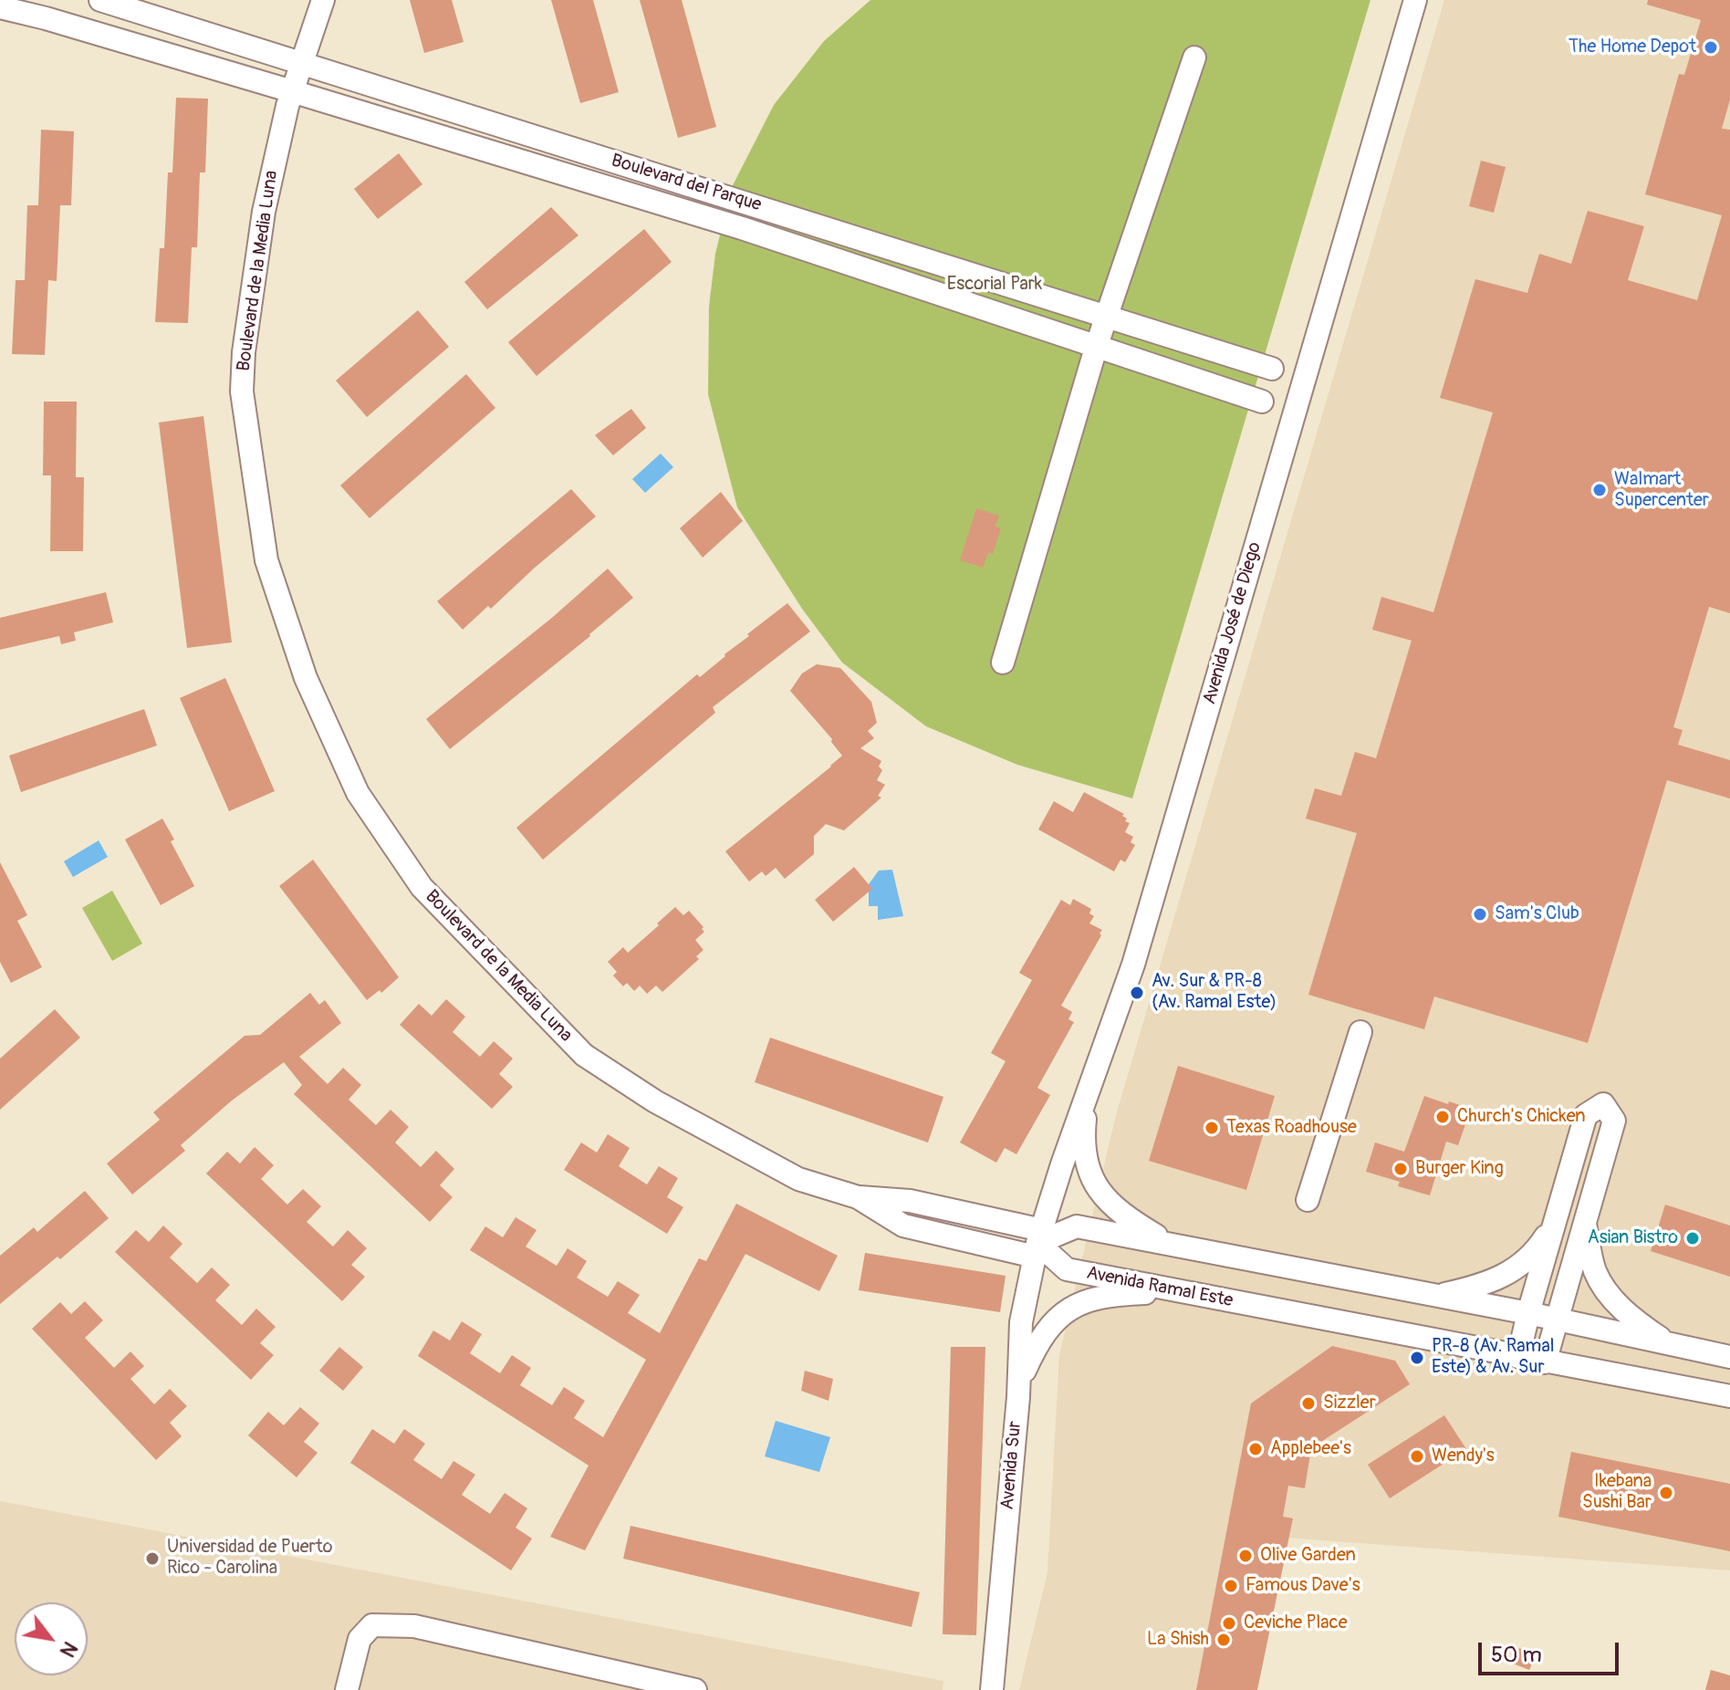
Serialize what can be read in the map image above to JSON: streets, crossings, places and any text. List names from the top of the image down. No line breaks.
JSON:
{"streets":{"street":["Boulevard del Parque","Boulevard de la Media Luna","Avenida José de Diego","Avenida Ramal Este","Avenida Sur"]},"crossings":[["Boulevard del Parque","Boulevard de la Media Luna"],["Boulevard de la Media Luna","Avenida José de Diego"],["Boulevard de la Media Luna","Avenida Ramal Este"],["Boulevard de la Media Luna","Avenida Sur"],["Avenida José de Diego","Avenida Ramal Este"],["Avenida José de Diego","Avenida Sur"],["Avenida Ramal Este","Avenida Sur"]],"parks":["Escorial Park"],"places":["The Home Depot","Walmart Supercenter","Sam's Club","Av. Sur & PR-8 (Av. Ramal Este)","Church's Chicken","Texas Roadhouse","Burger King","Asian Bistro","PR-8 (Av. Ramal Este) & Av. Sur","Sizzler","Applebee's","Wendy's","Ikebana Sushi Bar","Olive Garden","Universidad de Puerto Rico - Carolina","Famous Dave's","Ceviche Place","La Shish"],"scale_bar":"50 m","north":"bottom right"}
